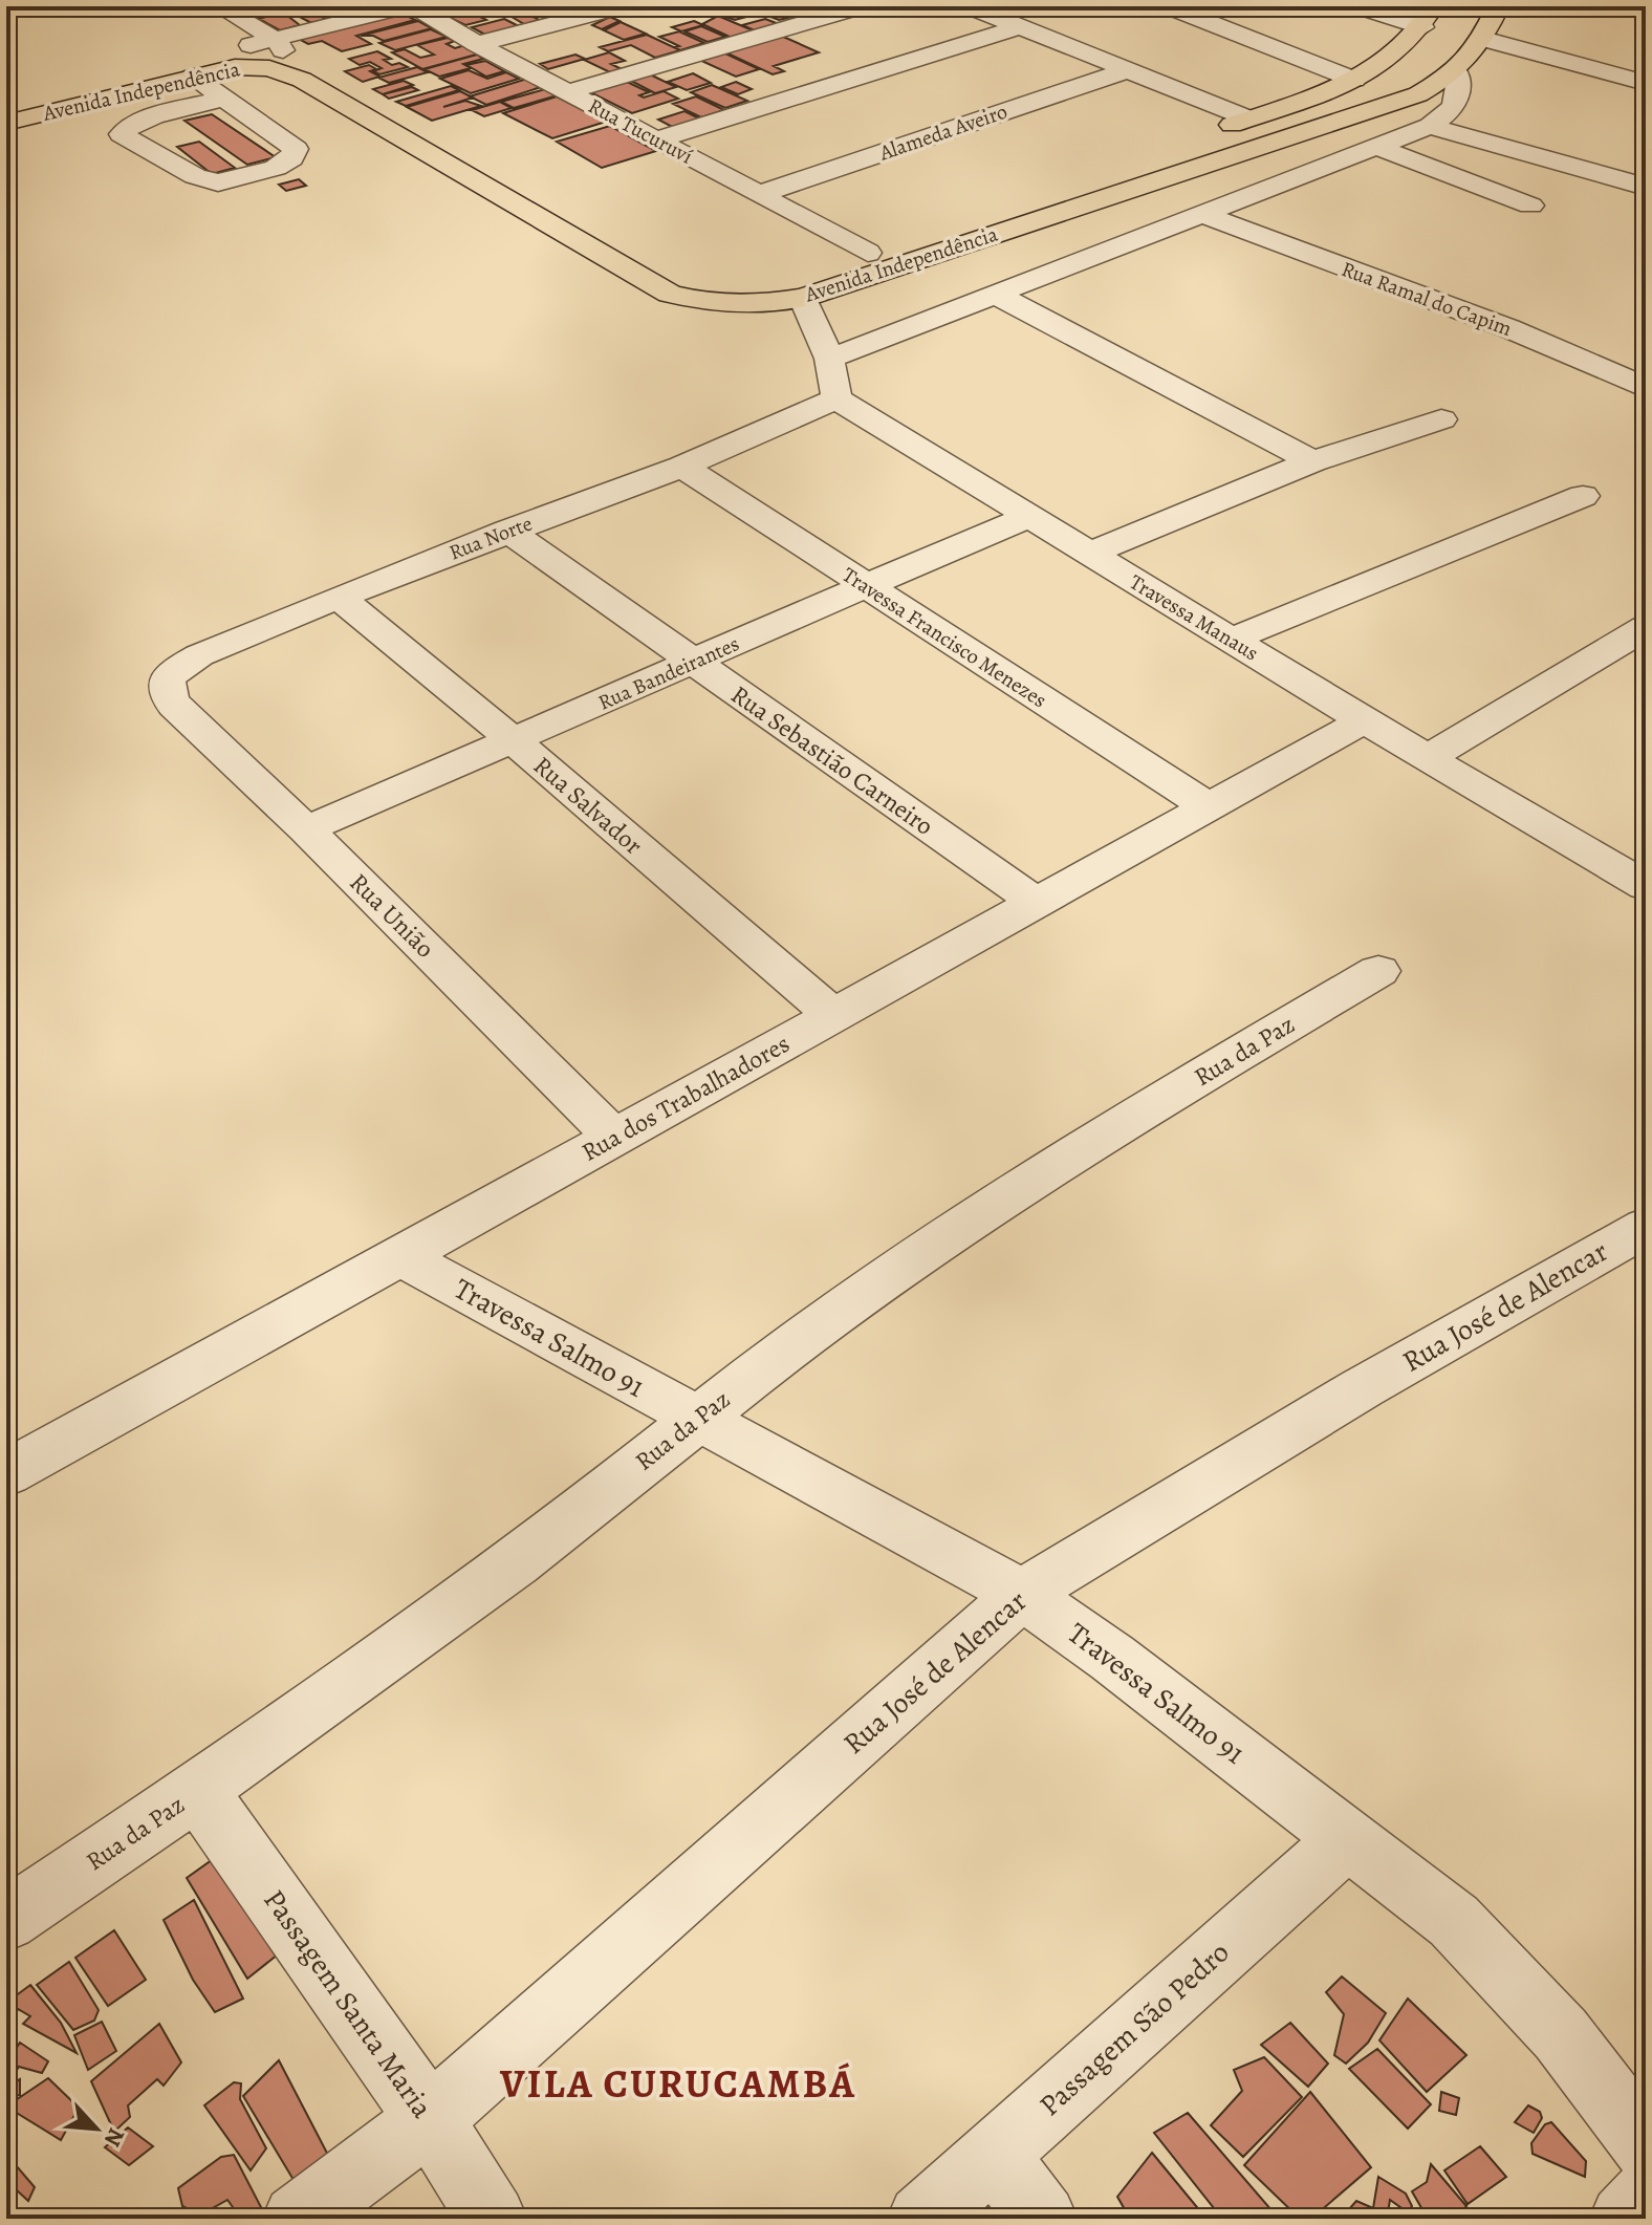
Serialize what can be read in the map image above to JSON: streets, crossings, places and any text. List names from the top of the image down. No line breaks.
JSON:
{"streets":{"main road":["Avenida Independência"],"street":["Rua Tucuruví","Alameda Aveiro","Rua Ramal do Capim","Rua Norte","Travessa Manaus","Travessa Francisco Menezes","Rua Bandeirantes","Rua Sebastião Carneiro","Rua Salvador","Rua União","Rua da Paz","Rua dos Trabalhadores","Rua José de Alencar","Travessa Salmo 91","Passagem Santa Maria","Passagem São Pedro"]},"crossings":[["Avenida Independência","Rua Tucuruví"],["Rua Tucuruví","Alameda Aveiro"],["Rua Norte","Travessa Manaus"],["Rua Norte","Travessa Francisco Menezes"],["Rua Norte","Rua Sebastião Carneiro"],["Rua Norte","Rua Salvador"],["Rua Norte","Rua União"],["Travessa Manaus","Rua Bandeirantes"],["Travessa Manaus","Rua dos Trabalhadores"],["Travessa Francisco Menezes","Rua Bandeirantes"],["Travessa Francisco Menezes","Rua dos Trabalhadores"],["Rua Bandeirantes","Rua Sebastião Carneiro"],["Rua Bandeirantes","Rua Salvador"],["Rua Bandeirantes","Rua União"],["Rua Sebastião Carneiro","Rua dos Trabalhadores"],["Rua Salvador","Rua dos Trabalhadores"],["Rua União","Rua dos Trabalhadores"],["Rua da Paz","Travessa Salmo 91"],["Rua da Paz","Passagem Santa Maria"],["Rua dos Trabalhadores","Travessa Salmo 91"],["Rua José de Alencar","Travessa Salmo 91"],["Rua José de Alencar","Passagem Santa Maria"],["Travessa Salmo 91","Passagem São Pedro"]],"districts":["VILA CURUCAMBÁ"],"north":"bottom right"}
